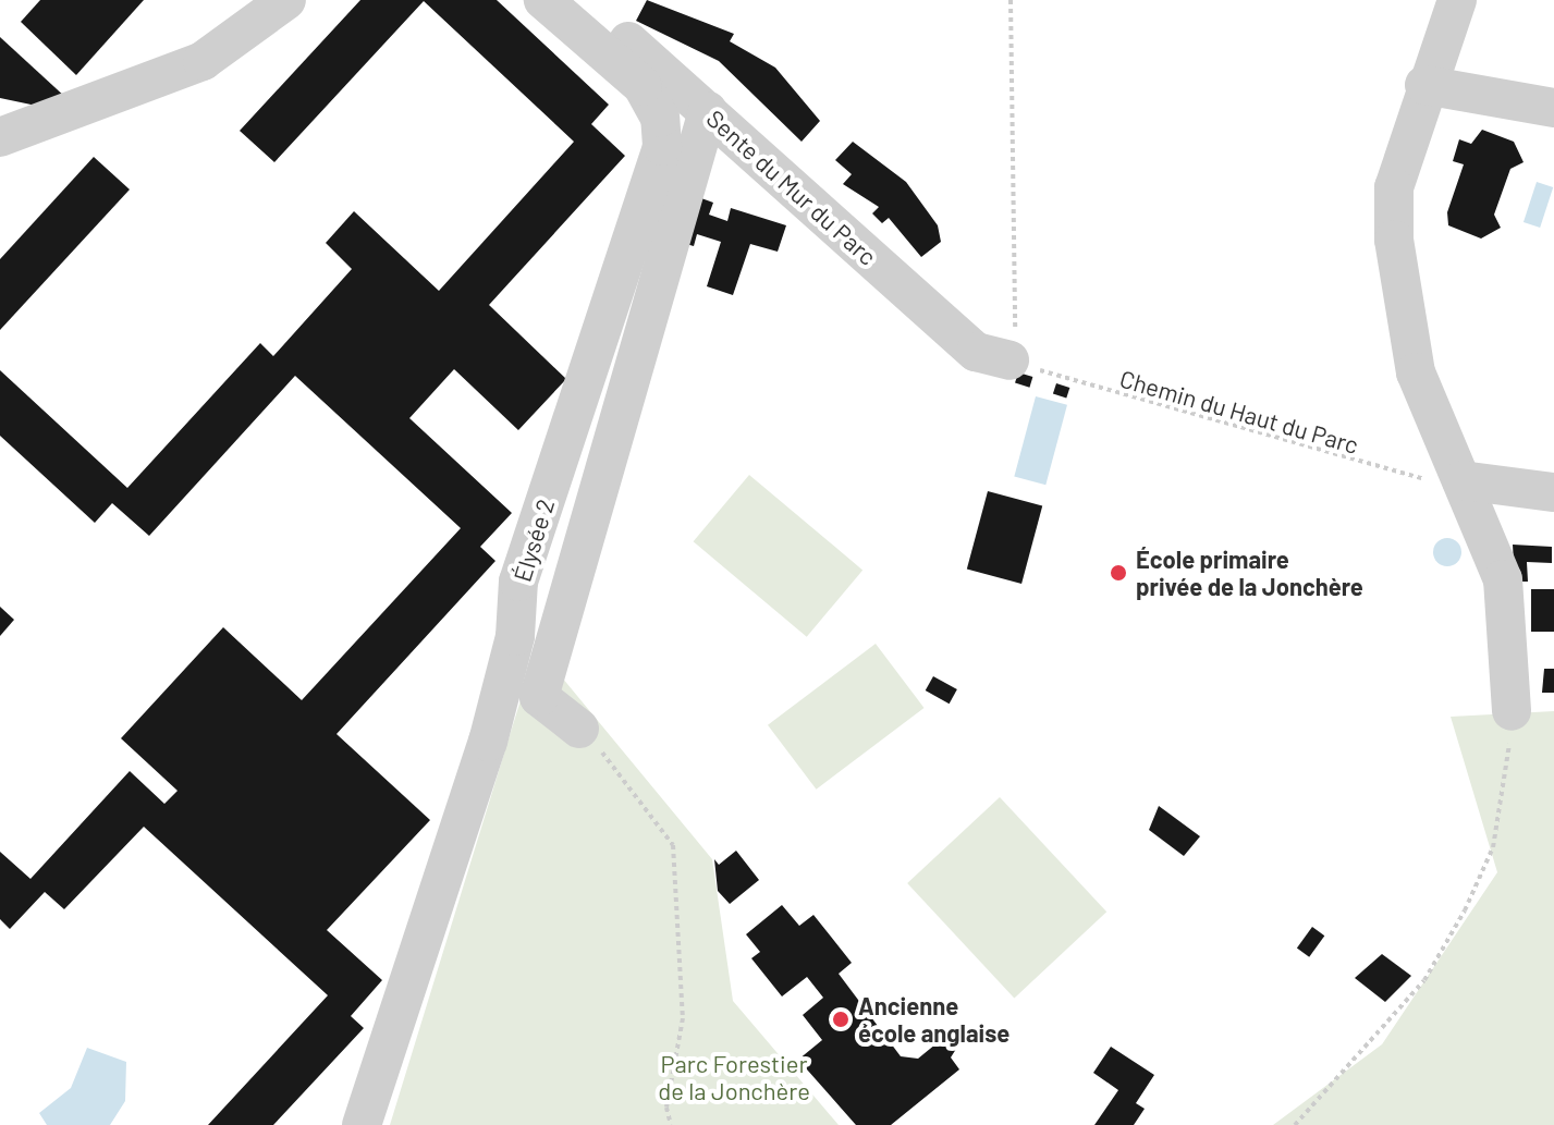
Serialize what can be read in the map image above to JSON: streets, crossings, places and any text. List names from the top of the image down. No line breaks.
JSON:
{"streets":{"street":["Sente du Mur du Parc","Élysée 2"],"path":["Chemin du Haut du Parc"]},"crossings":[["Sente du Mur du Parc","Chemin du Haut du Parc"]],"parks":["Parc Forestier de la Jonchère"],"places":["École primaire privée de la Jonchère","Ancienne école anglaise"]}
